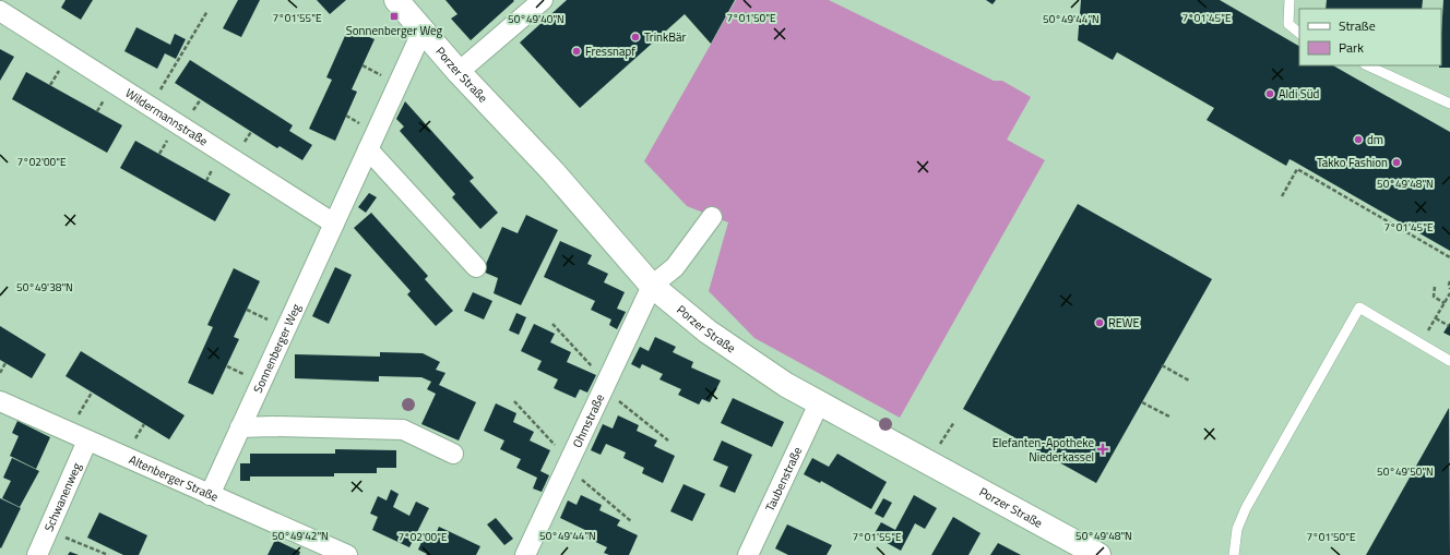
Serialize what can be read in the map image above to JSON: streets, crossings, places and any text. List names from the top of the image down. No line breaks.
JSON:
{"streets":{"main road":["Porzer Straße"],"street":["Wildermannstraße","Sonnenberger Weg","Ohmstraße","Altenberger Straße","Taubenstraße","Schwanenweg"]},"crossings":[["Porzer Straße","Sonnenberger Weg"],["Porzer Straße","Ohmstraße"],["Porzer Straße","Taubenstraße"],["Wildermannstraße","Sonnenberger Weg"],["Sonnenberger Weg","Altenberger Straße"],["Altenberger Straße","Schwanenweg"]],"places":{"transit":["Sonnenberger Weg"],"other":["TrinkBär","Fressnapf","Aldi Süd","dm","Takko Fashion","REWE"],"health":["Elefanten-Apotheke Niederkassel"]},"legend":["Straße","Park"],"coordinates":["7°01'50\"E","7°01'45\"E","7°01'55\"E","50°49'40\"N","50°49'44\"N","7°02'00\"E","50°49'48\"N","50°49'38\"N","50°49'50\"N","50°49'42\"N"]}
